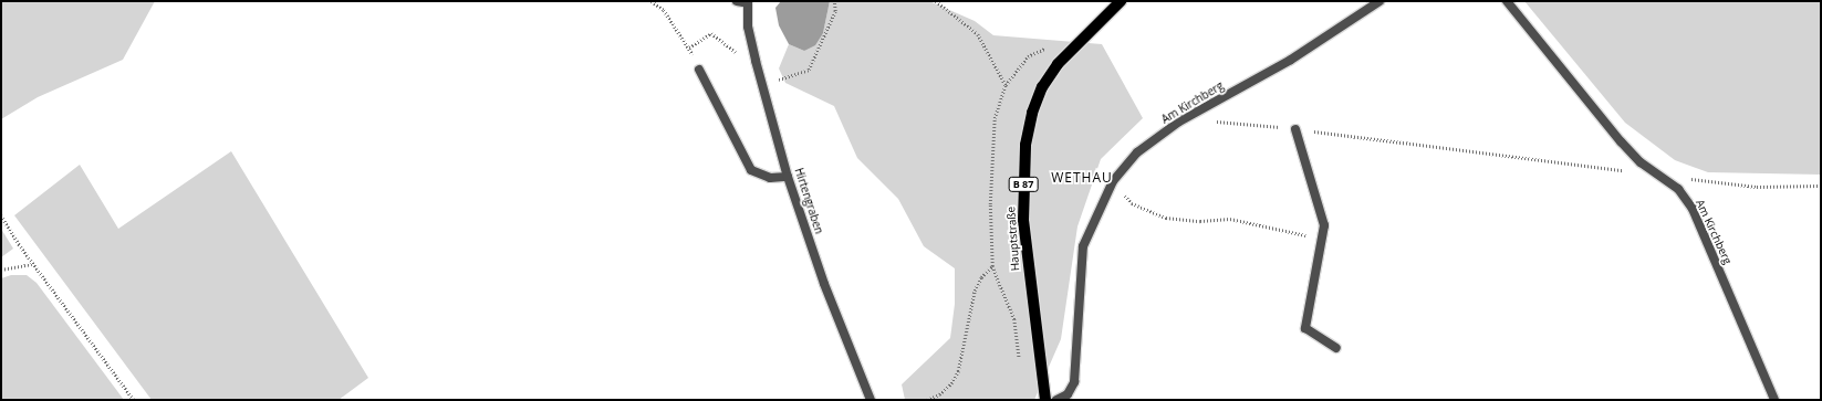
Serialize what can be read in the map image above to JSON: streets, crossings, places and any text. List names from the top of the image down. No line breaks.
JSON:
{"streets":{"main road":["B 87","Hauptstraße"],"street":["Am Kirchberg","Hirtengraben"]},"districts":["WETHAU"]}
